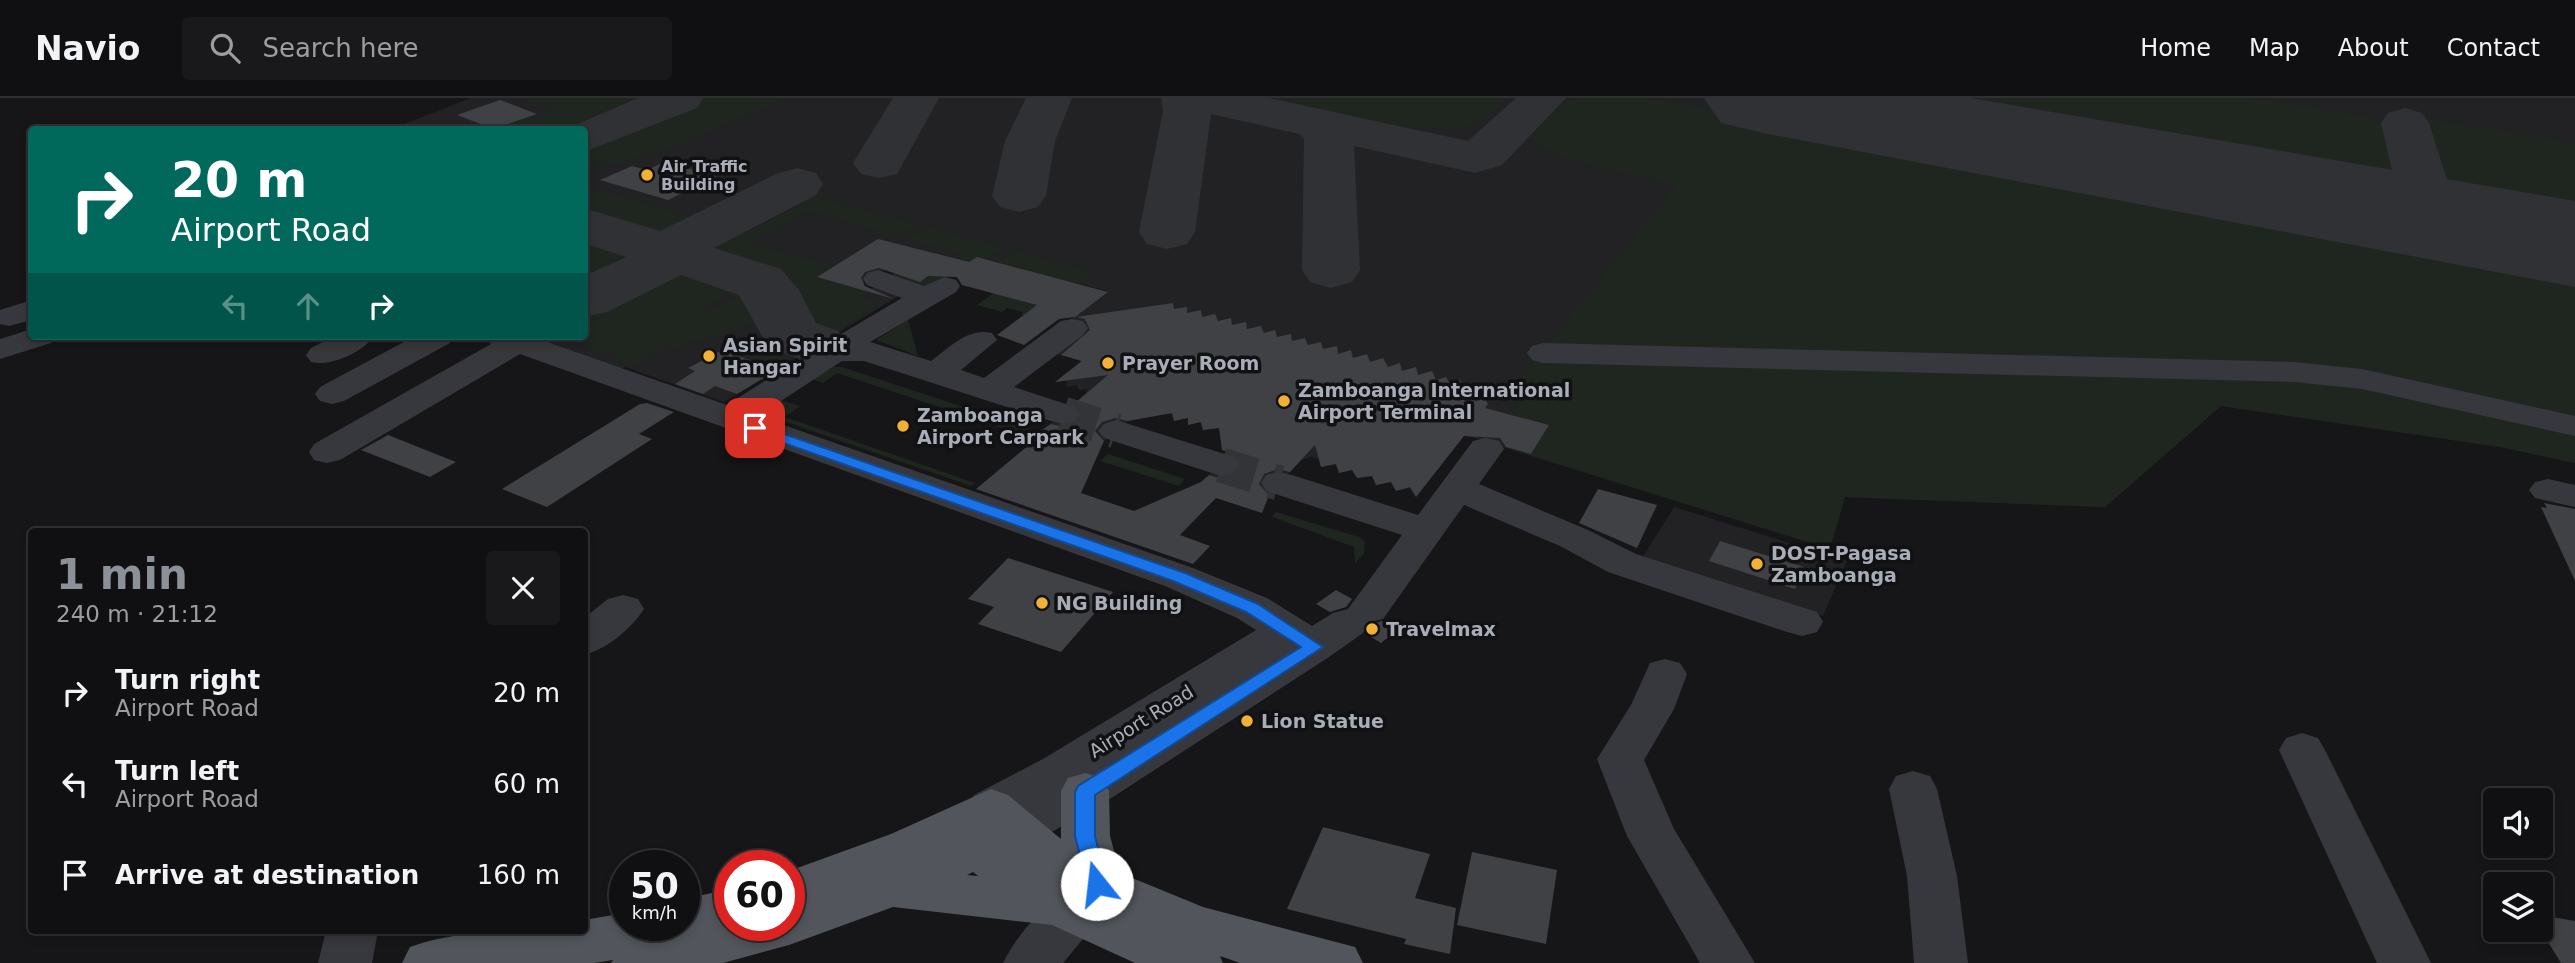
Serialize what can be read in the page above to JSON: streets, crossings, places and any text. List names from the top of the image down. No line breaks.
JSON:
{"streets":{"street":["Airport Road"]},"places":["Air Traffic Building","Asian Spirit Hangar","Prayer Room","Zamboanga International Airport Terminal","Zamboanga Airport Carpark","DOST-Pagasa Zamboanga","NG Building","Travelmax","Lion Statue"],"page":{"header":"Navio","search":"Search here","nav":["Home","Map","About","Contact"],"turn":["20 m","Airport Road"],"heading":["1 min","240 m · 21:12"],"list":[{"name":"Turn right","note":"Airport Road","value":"20 m"},{"name":"Turn left","note":"Airport Road","value":"60 m"},{"name":"Arrive at destination","value":"160 m"}],"speed":"50 km/h","limit":"60"}}
